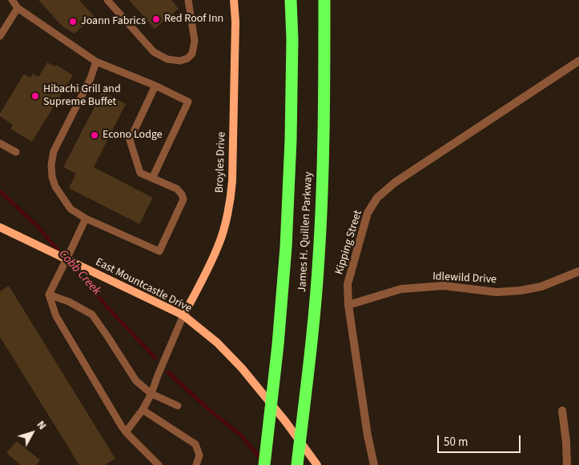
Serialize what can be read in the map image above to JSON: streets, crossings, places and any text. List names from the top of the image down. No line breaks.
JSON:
{"streets":{"highway":["James H. Quillen Parkway"],"street":["Broyles Drive","Kipping Street","Idlewild Drive","East Mountcastle Drive"]},"crossings":[["Broyles Drive","East Mountcastle Drive"],["Kipping Street","Idlewild Drive"]],"water":["Cobb Creek"],"places":["Red Roof Inn","Joann Fabrics","Hibachi Grill and Supreme Buffet","Econo Lodge"],"scale_bar":"50 m","north":"top right"}
